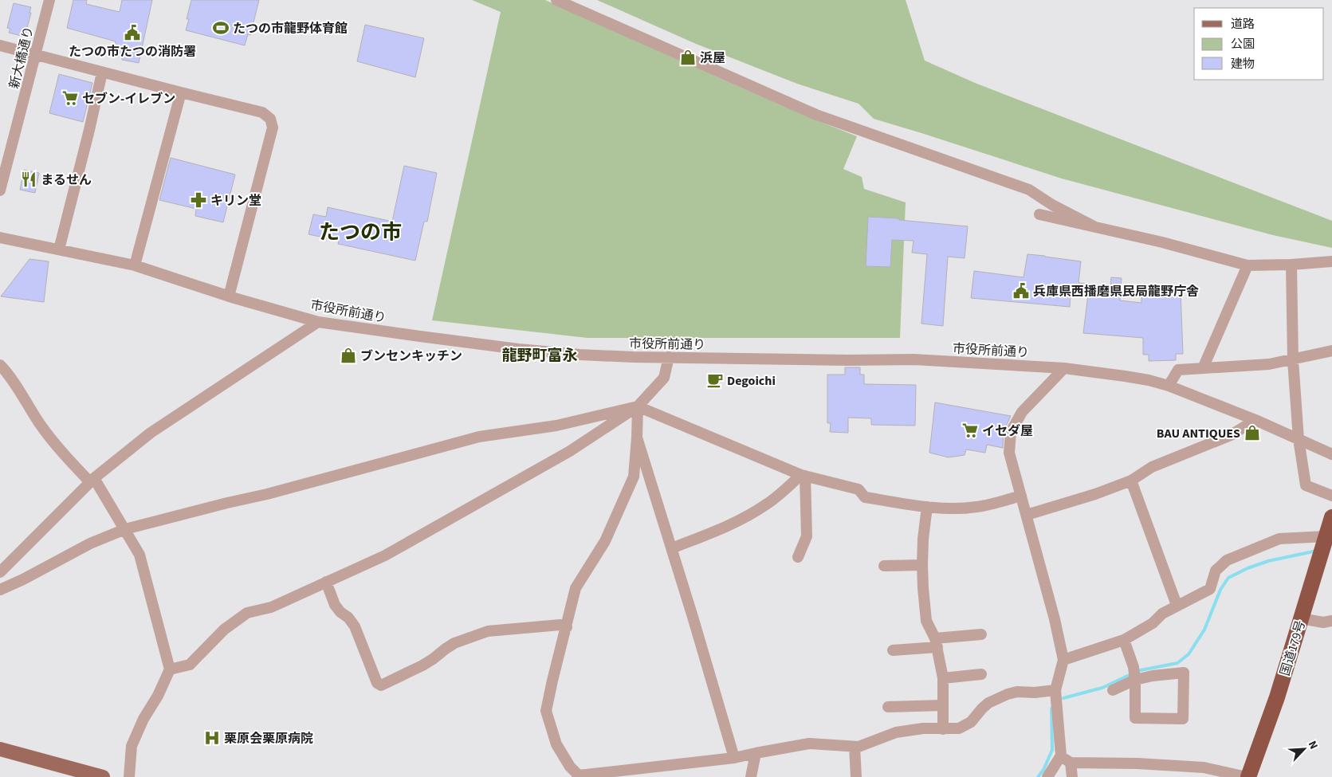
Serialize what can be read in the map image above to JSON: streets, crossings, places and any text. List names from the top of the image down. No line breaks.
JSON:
{"streets":{"highway":["国道179号"],"street":["新大橋通り","市役所前通り"]},"districts":["たつの市","龍野町富永"],"places":{"sports":["たつの市龍野体育館"],"public building":["たつの市たつの消防署","兵庫県西播磨県民局龍野庁舎"],"shop":["浜屋","ブンセンキッチン","BAU ANTIQUES"],"supermarket":["セブン-イレブン","イセダ屋"],"restaurant":["まるせん"],"pharmacy":["キリン堂"],"cafe":["Degoichi"],"hospital":["栗原会栗原病院"]},"legend":["道路","公園","建物"],"north":"top right"}
